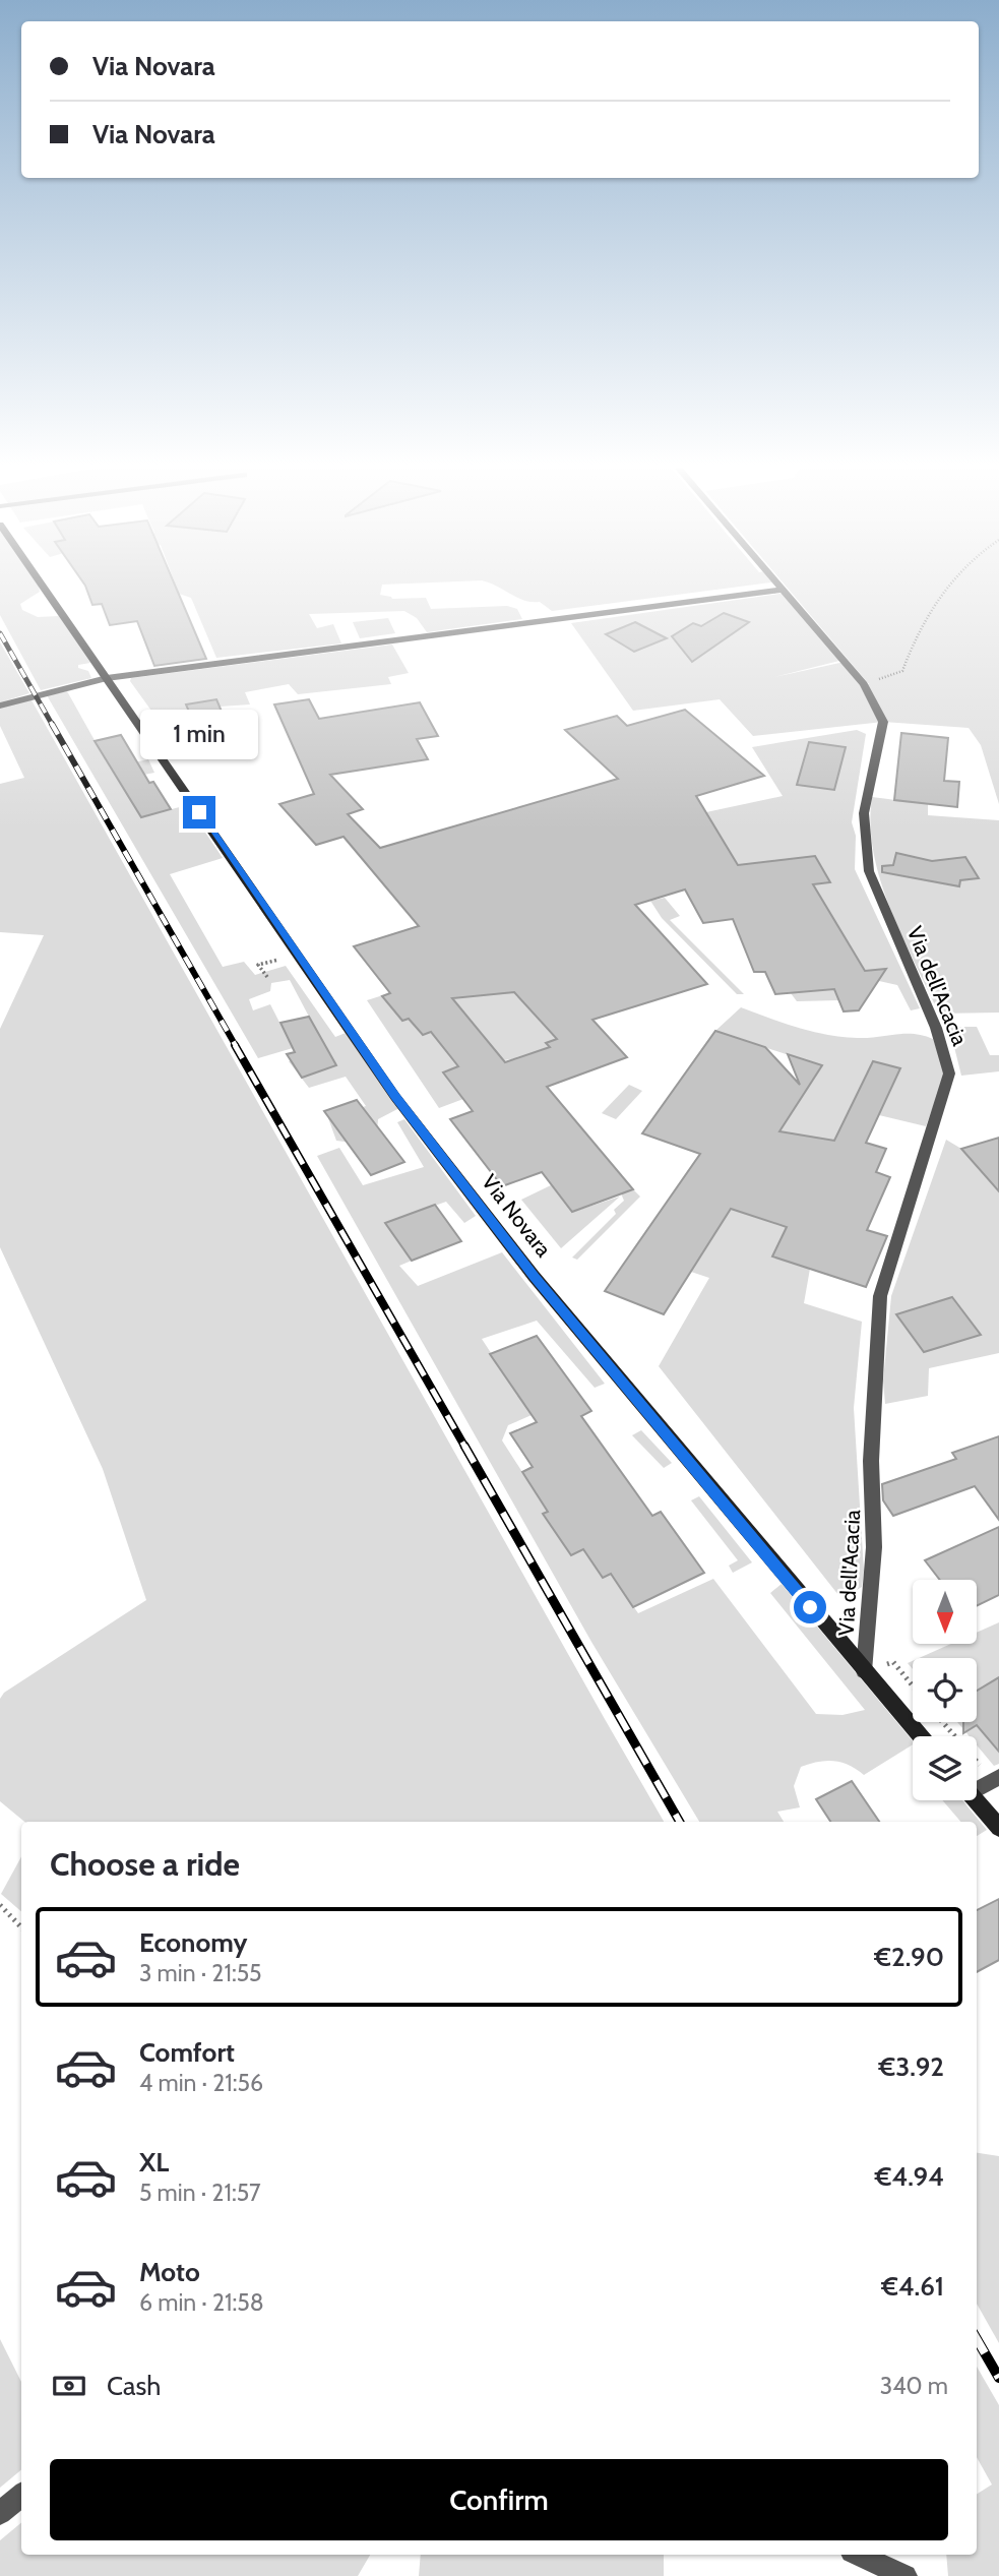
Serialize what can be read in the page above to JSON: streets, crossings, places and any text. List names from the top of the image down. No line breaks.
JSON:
{"streets":{"main road":["Via Novara"],"street":["Via dell'Acacia"]},"crossings":[["Via dell'Acacia","Via Novara"]],"north":"bottom","page":{"banner":["Via Novara","Via Novara"],"bubble":"1 min","heading":"Choose a ride","list":[{"name":"Economy","note":"3 min · 21:55","value":"€2.90"},{"name":"Comfort","note":"4 min · 21:56","value":"€3.92"},{"name":"XL","note":"5 min · 21:57","value":"€4.94"},{"name":"Moto","note":"6 min · 21:58","value":"€4.61"}],"pay":["Cash","340 m"],"buttons":"Confirm"}}
